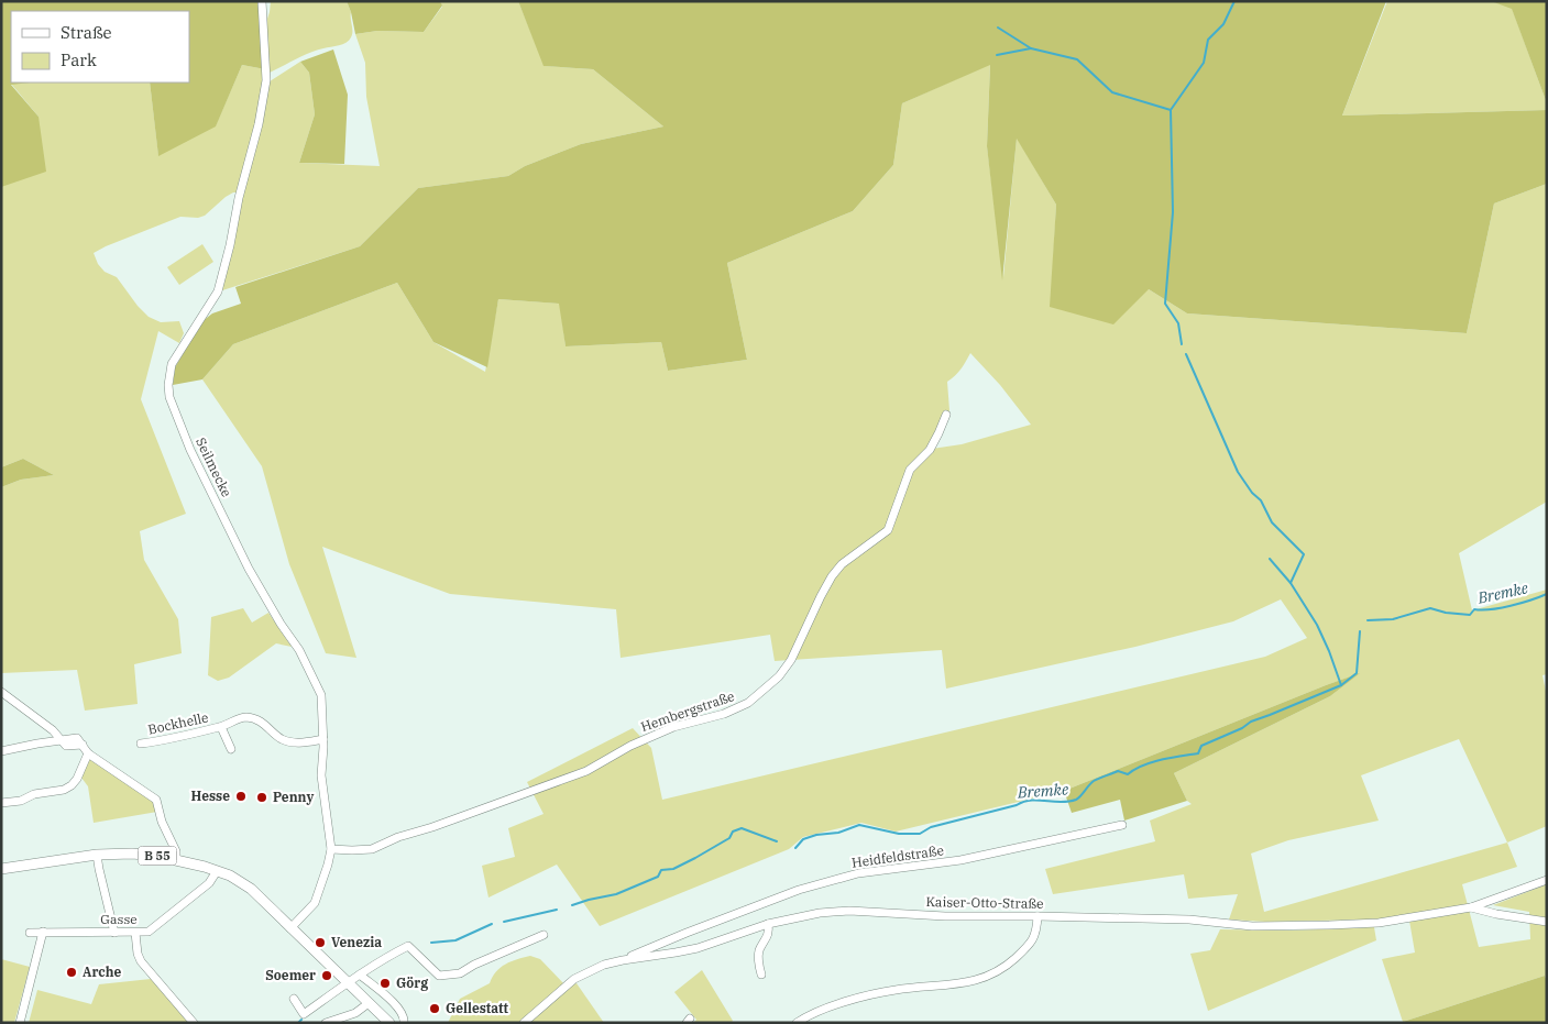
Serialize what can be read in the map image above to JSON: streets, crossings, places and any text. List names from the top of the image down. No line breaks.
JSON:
{"streets":{"main road":["B 55"],"street":["Seilmecke","Hembergstraße","Bockhelle","Heidfeldstraße","Kaiser-Otto-Straße","Gasse"]},"crossings":[["Seilmecke","Hembergstraße"],["Seilmecke","Bockhelle"],["Seilmecke","B 55"],["B 55","Gasse"],["Heidfeldstraße","Kaiser-Otto-Straße"]],"water":["Bremke"],"places":["Hesse","Penny","Venezia","Arche","Soemer","Görg","Gellestatt"],"legend":["Straße","Park"]}
